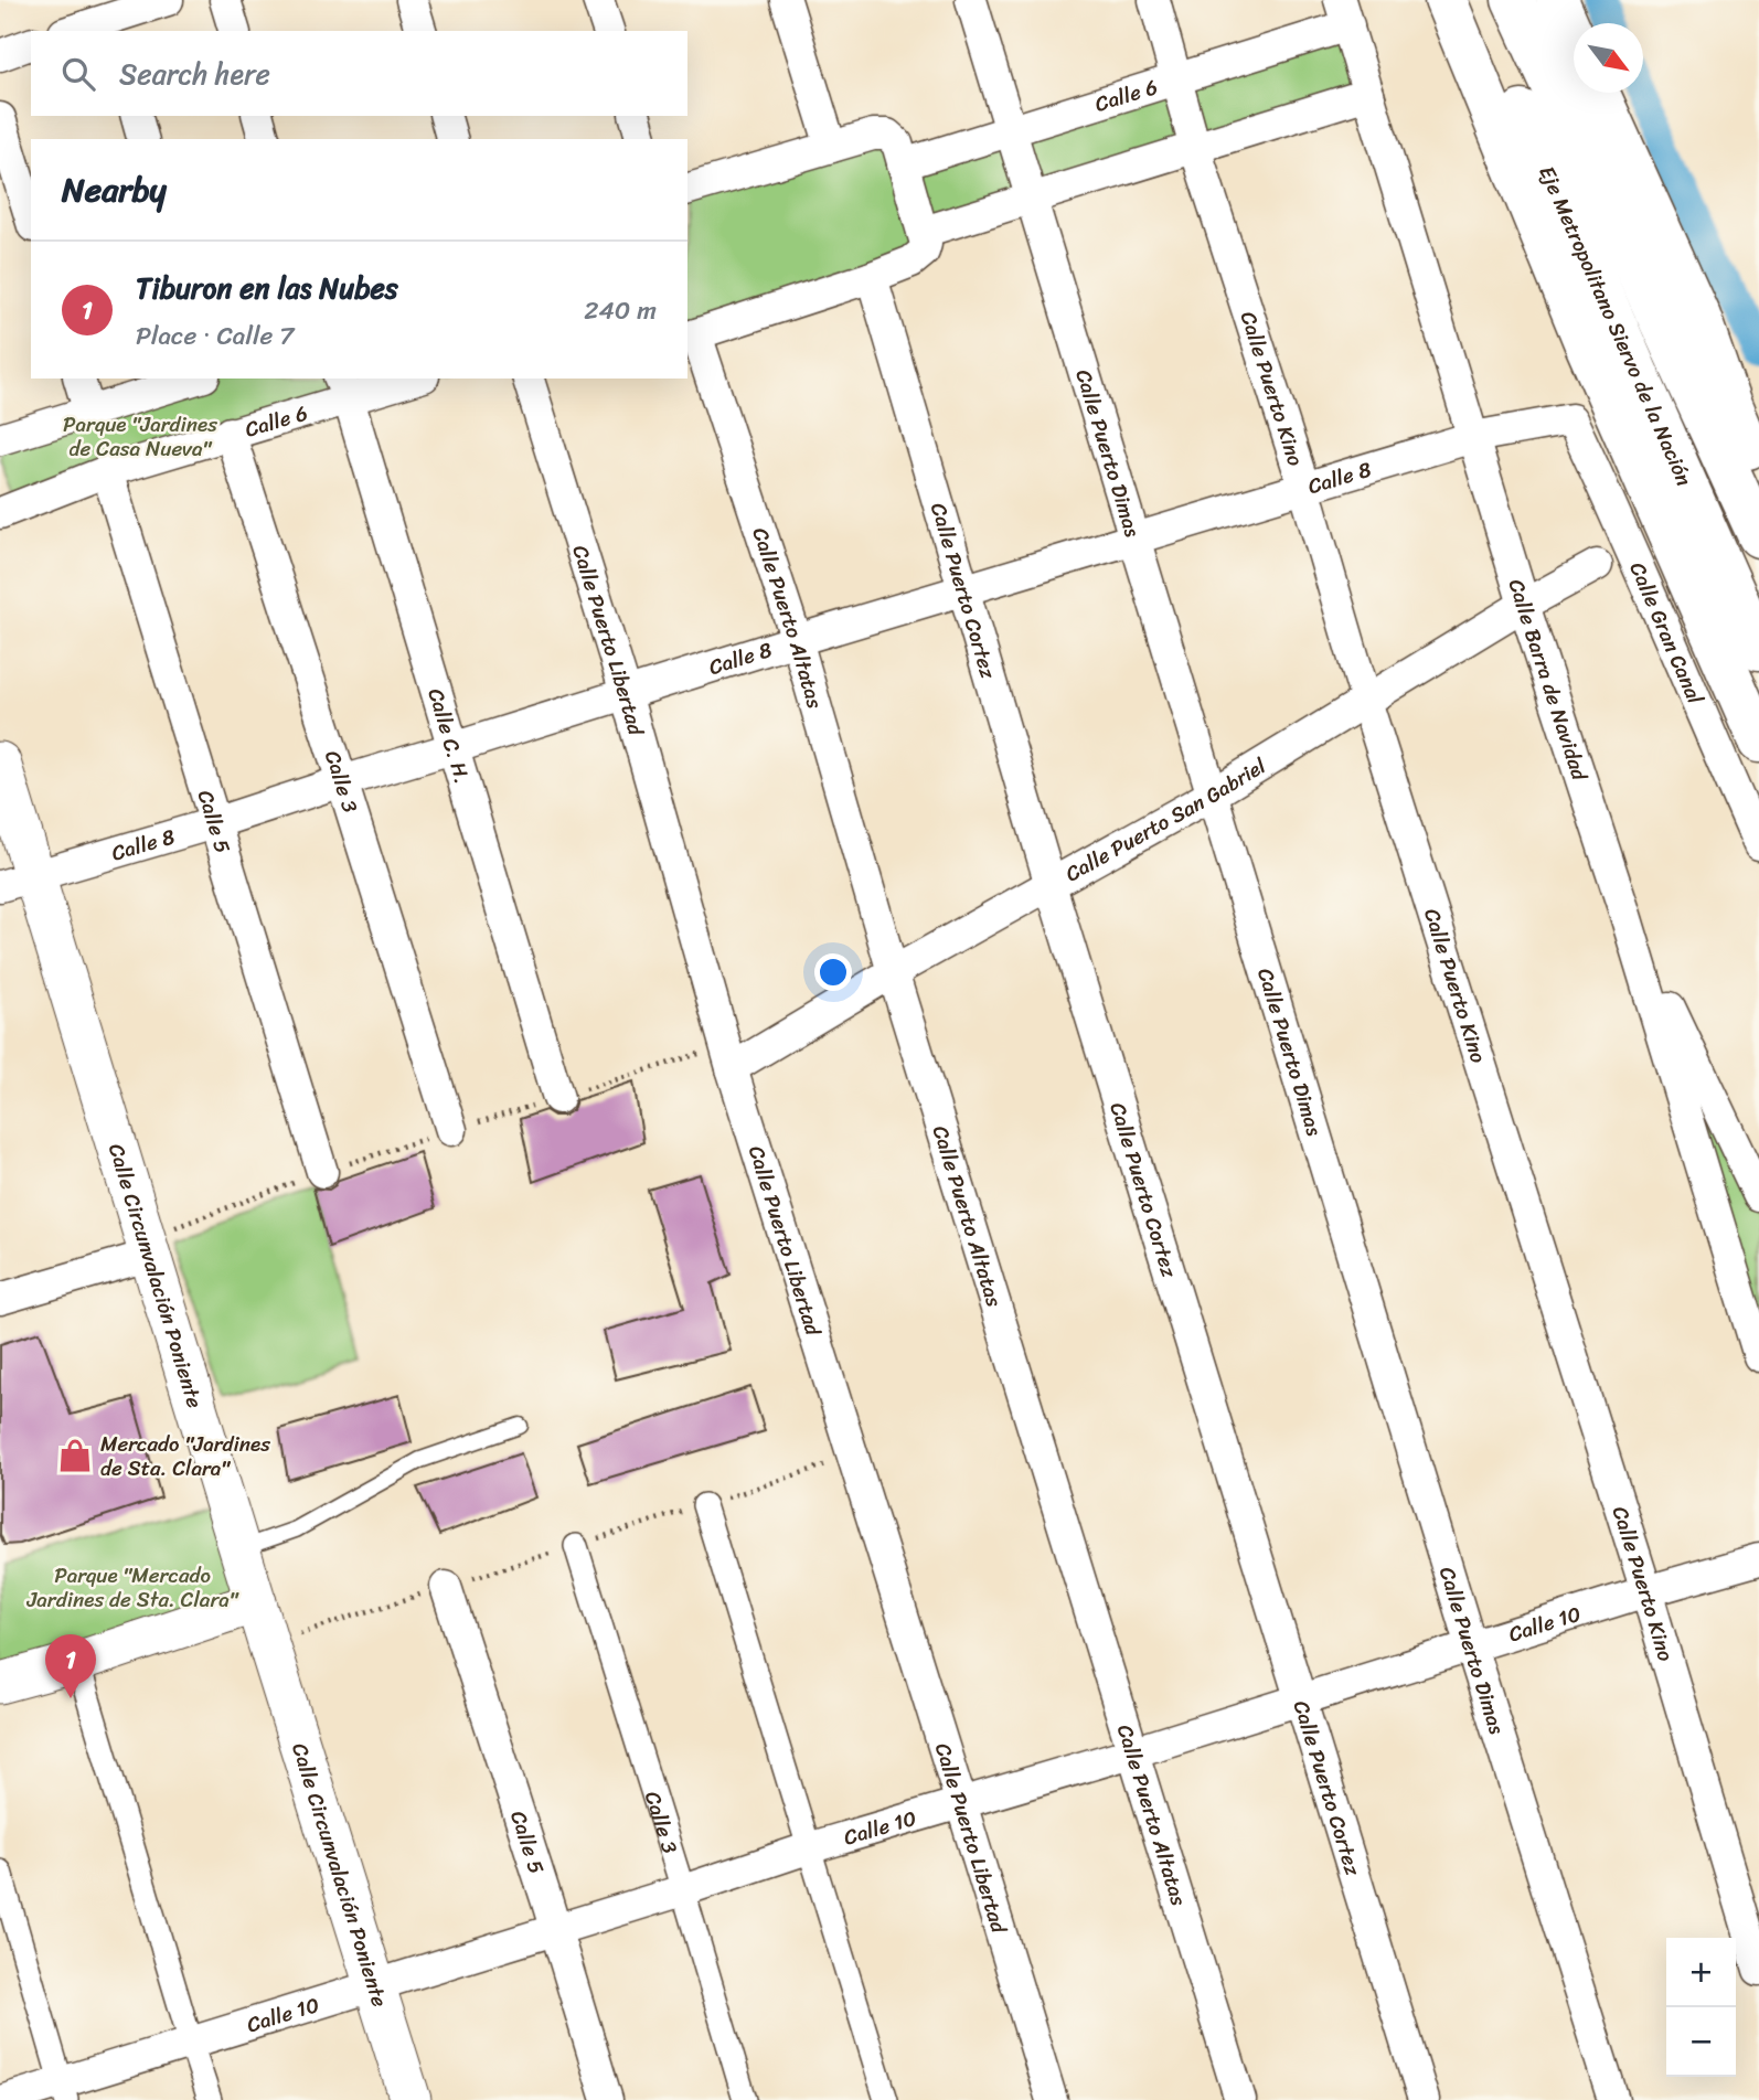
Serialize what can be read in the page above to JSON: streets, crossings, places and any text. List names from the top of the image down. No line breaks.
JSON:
{"streets":{"highway":["Eje Metropolitano Siervo de la Nación"],"street":["Calle 6","Calle Puerto Kino","Calle Puerto Dimas","Calle 8","Calle Puerto Cortez","Calle Puerto Altatas","Calle Gran Canal","Calle Puerto Libertad","Calle Barra de Navidad","Calle C. H.","Calle 3","Calle Puerto San Gabriel","Calle 5","Calle Circunvalación Poniente","Calle 10"]},"crossings":[["Calle 6","Calle Puerto Kino"],["Calle 6","Calle Puerto Dimas"],["Calle 6","Calle Barra de Navidad"],["Calle 6","Calle C. H."],["Calle 6","Calle 3"],["Calle 6","Calle 5"],["Calle Puerto Kino","Calle 8"],["Calle Puerto Kino","Calle Puerto San Gabriel"],["Calle Puerto Kino","Calle 10"],["Calle Puerto Dimas","Calle 8"],["Calle Puerto Dimas","Calle Puerto San Gabriel"],["Calle Puerto Dimas","Calle 10"],["Calle 8","Calle Puerto Cortez"],["Calle 8","Calle Puerto Altatas"],["Calle 8","Calle Gran Canal"],["Calle 8","Calle Puerto Libertad"],["Calle 8","Calle Barra de Navidad"],["Calle 8","Calle C. H."],["Calle 8","Calle 3"],["Calle 8","Calle 5"],["Calle 8","Calle Circunvalación Poniente"],["Calle Puerto Cortez","Calle Puerto San Gabriel"],["Calle Puerto Cortez","Calle 10"],["Calle Puerto Altatas","Calle Puerto San Gabriel"],["Calle Puerto Altatas","Calle 10"],["Calle Puerto Libertad","Calle Puerto San Gabriel"],["Calle Puerto Libertad","Calle 10"],["Calle Barra de Navidad","Calle Puerto San Gabriel"],["Calle 3","Calle 10"],["Calle 5","Calle 10"],["Calle Circunvalación Poniente","Calle 10"]],"parks":["Parque \"Jardines de Casa Nueva\"","Parque \"Mercado Jardines de Sta. Clara\""],"places":{"shop":["Mercado \"Jardines de Sta. Clara\""]},"north":"bottom right","page":{"search":"Search here","heading":"Nearby","list":[{"mark":"1","name":"Tiburon en las Nubes","note":"Place · Calle 7","value":"240 m"}],"pins":"1","map_buttons":["+","−"]}}
